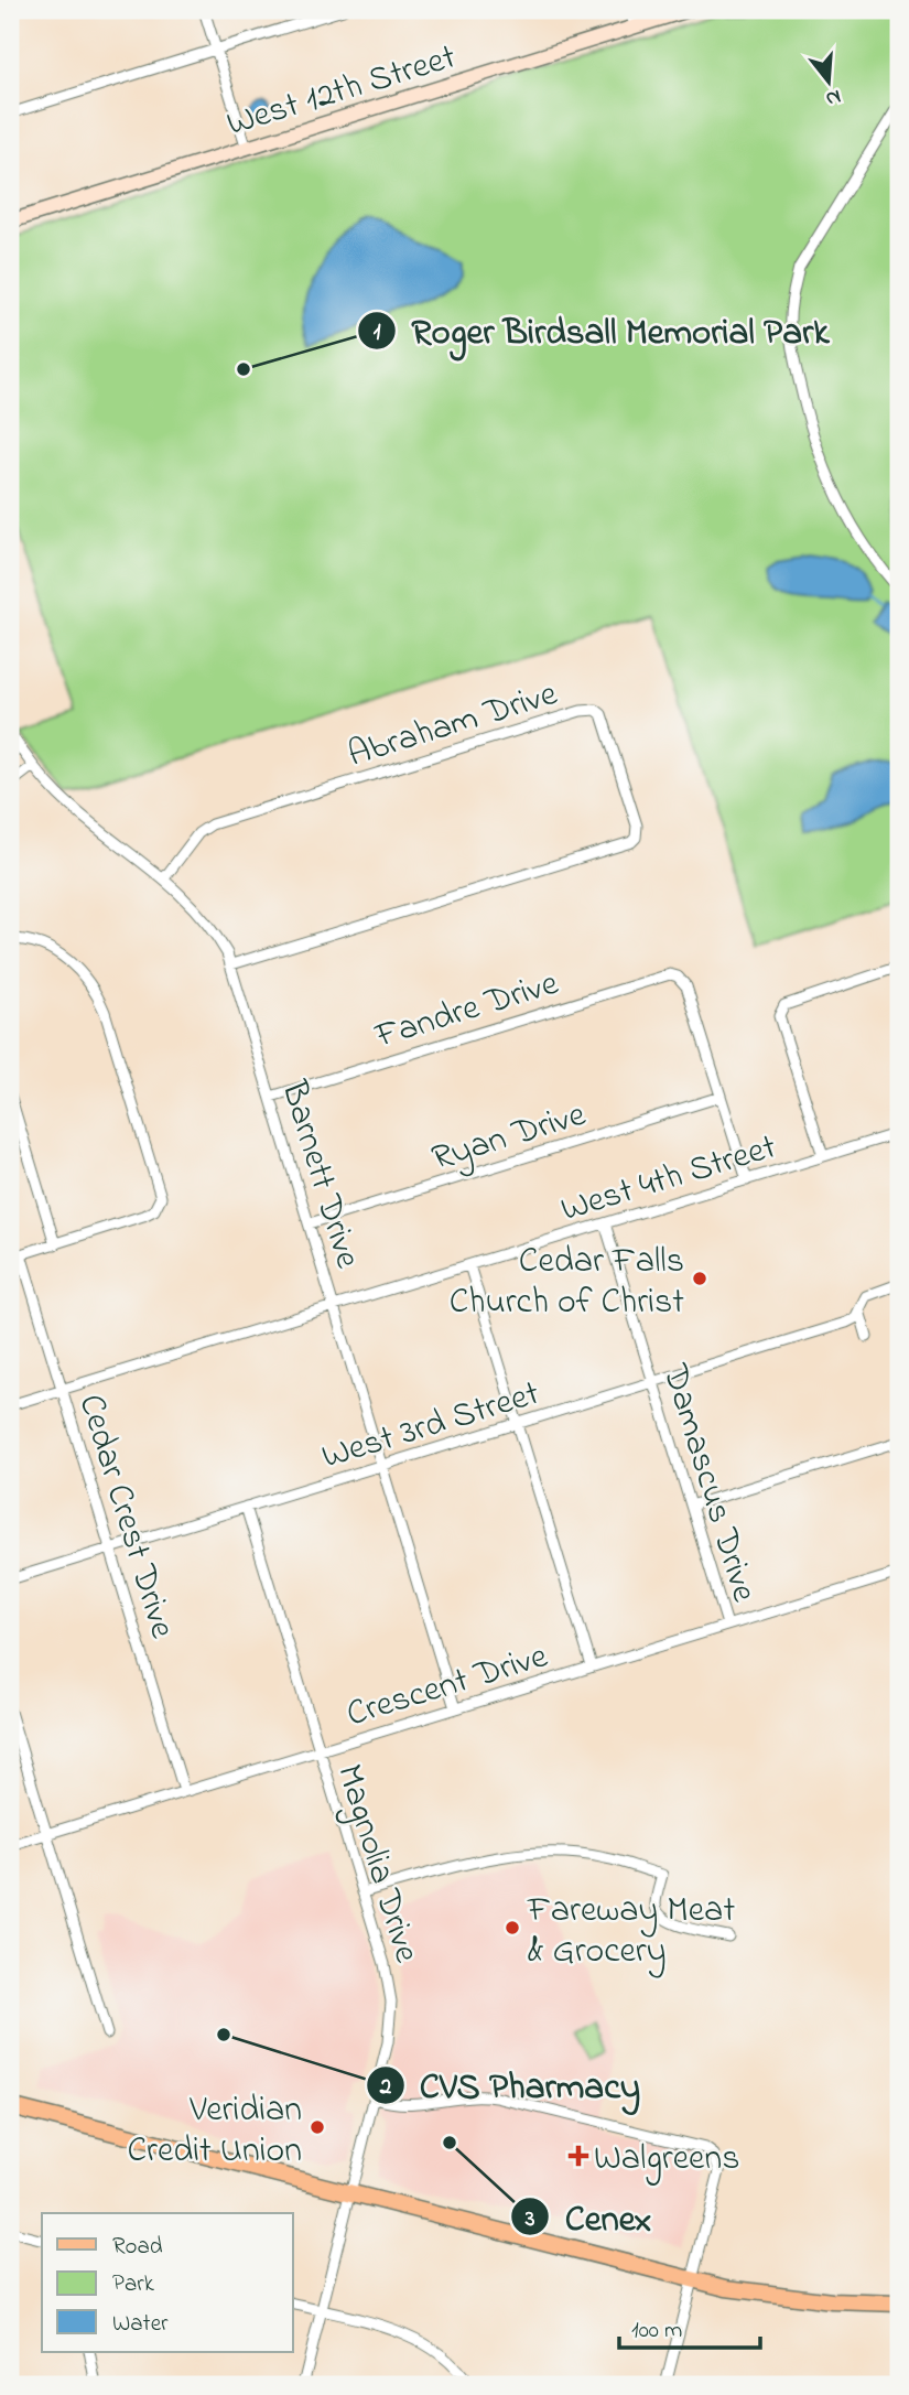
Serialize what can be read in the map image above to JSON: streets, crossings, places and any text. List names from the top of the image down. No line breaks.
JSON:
{"streets":{"main road":["West 12th Street"],"street":["Abraham Drive","Fandre Drive","Ryan Drive","Barnett Drive","West 4th Street","West 3rd Street","Damascus Drive","Cedar Crest Drive","Crescent Drive","Magnolia Drive"]},"crossings":[["Abraham Drive","Barnett Drive"],["Fandre Drive","Ryan Drive"],["Fandre Drive","Barnett Drive"],["Ryan Drive","Barnett Drive"],["Barnett Drive","West 4th Street"],["Barnett Drive","West 3rd Street"],["Barnett Drive","Crescent Drive"],["West 4th Street","Damascus Drive"],["West 4th Street","Cedar Crest Drive"],["West 3rd Street","Damascus Drive"],["West 3rd Street","Cedar Crest Drive"],["West 3rd Street","Magnolia Drive"],["Damascus Drive","Crescent Drive"],["Cedar Crest Drive","Crescent Drive"],["Crescent Drive","Magnolia Drive"]],"places":{"other":["Roger Birdsall Memorial Park","Cedar Falls Church of Christ","Fareway Meat & Grocery","CVS Pharmacy","Veridian Credit Union","Cenex"],"health":["Walgreens"]},"legend":["Road","Park","Water"],"scale_bar":"100 m","north":"bottom"}
